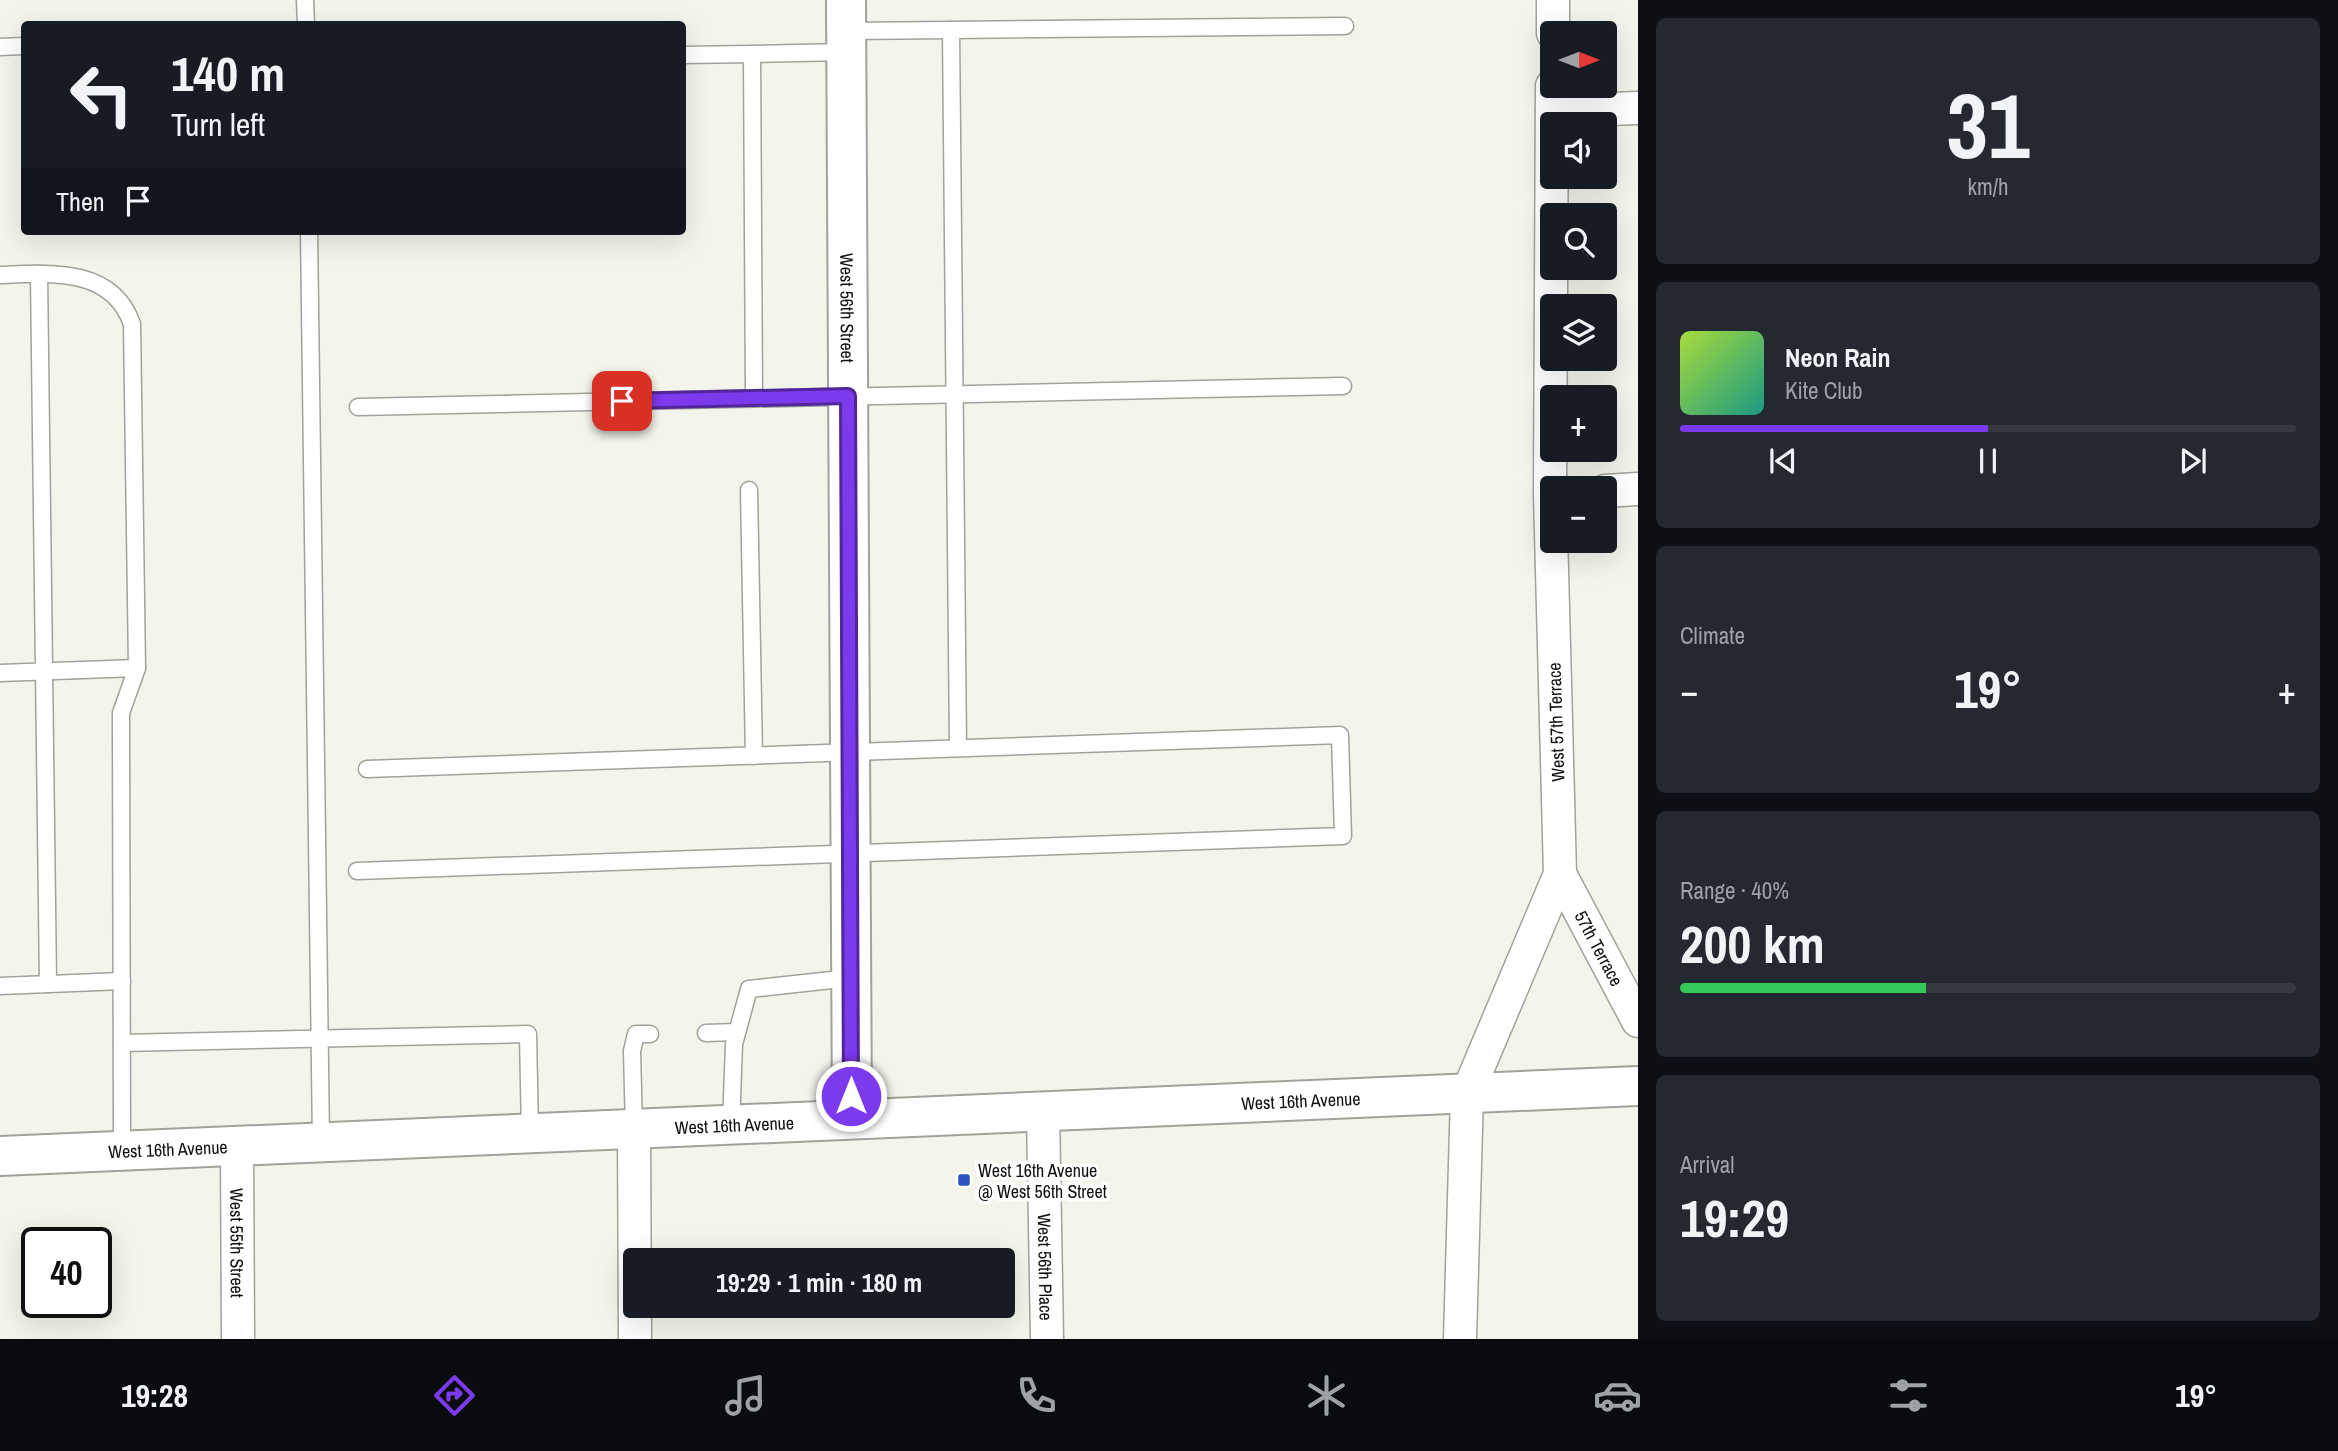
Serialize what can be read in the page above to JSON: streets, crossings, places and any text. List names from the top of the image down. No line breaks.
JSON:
{"streets":{"main road":["West 56th Street","West 16th Avenue"],"street":["West 57th Terrace","57th Terrace","West 55th Street","West 56th Place"]},"crossings":[["West 56th Street","West 16th Avenue"],["West 57th Terrace","57th Terrace"],["West 57th Terrace","West 16th Avenue"],["West 16th Avenue","West 55th Street"],["West 16th Avenue","West 56th Place"]],"places":{"transit":["West 16th Avenue @ West 56th Street"]},"north":"right","page":{"tile":[["31","km/h"],"Climate",["Range · 40%","200 km"],["Arrival","19:29"]],"map_buttons":["+","−"],"turn":["140 m","Turn left"],"then":"Then","song":["Neon Rain","Kite Club"],"heat":["−","19°","+"],"limit":"40","trip":"19:29 · 1 min · 180 m","tabs":["19:28","19°"]}}
